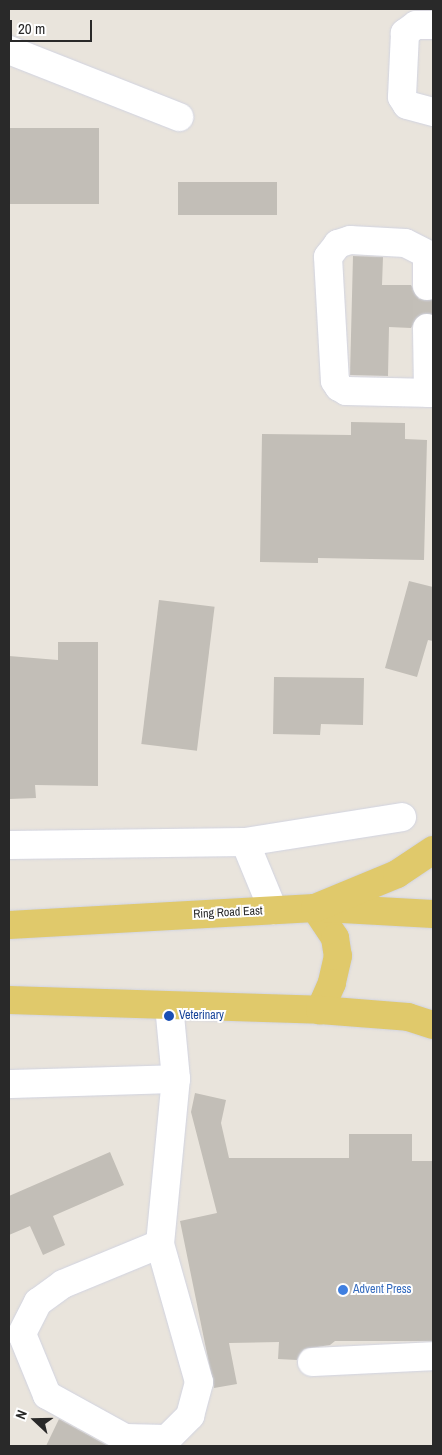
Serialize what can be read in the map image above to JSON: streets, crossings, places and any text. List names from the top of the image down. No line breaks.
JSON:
{"streets":{"main road":["Ring Road East"]},"places":["Veterinary","Advent Press"],"scale_bar":"20 m","north":"left"}
